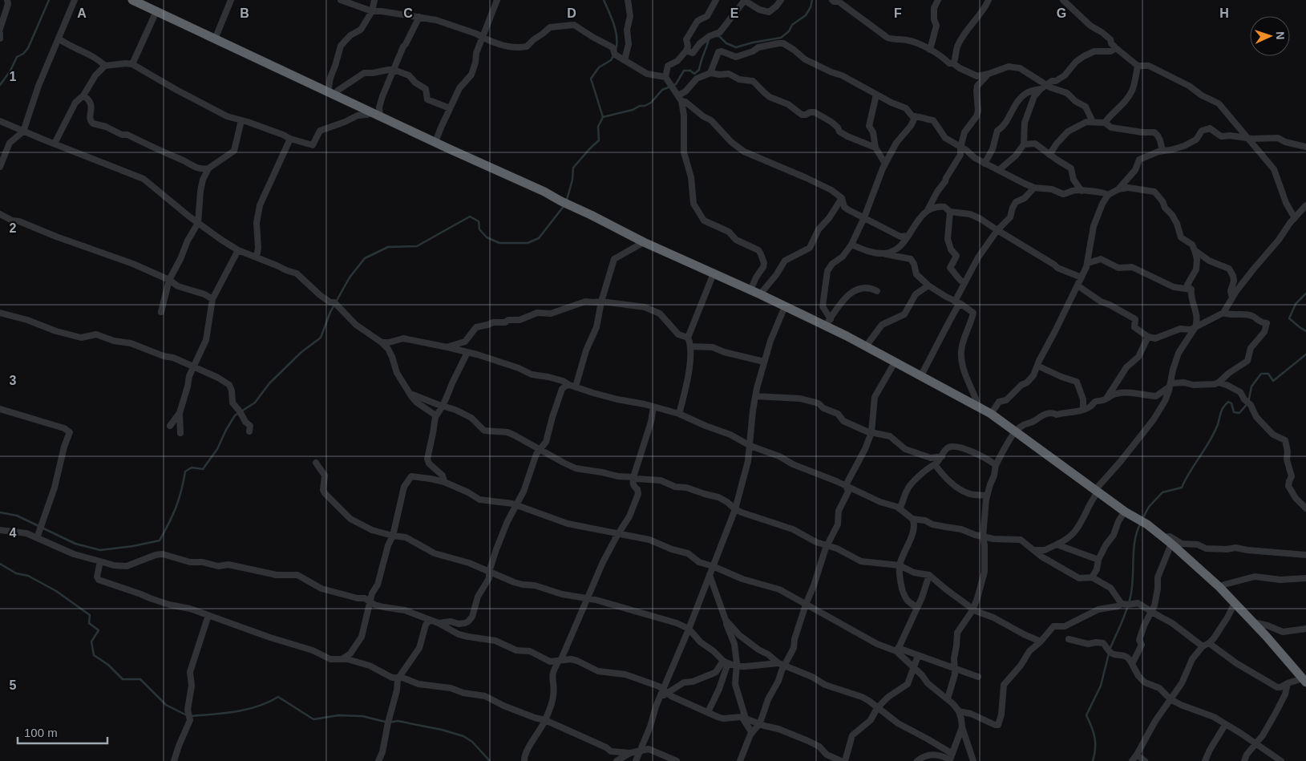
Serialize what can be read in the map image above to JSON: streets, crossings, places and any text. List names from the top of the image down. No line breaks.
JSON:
{"scale_bar":"100 m","north":"right","grid":{"columns":["A","B","C","D","E","F","G","H"],"rows":["1","2","3","4","5"]}}
